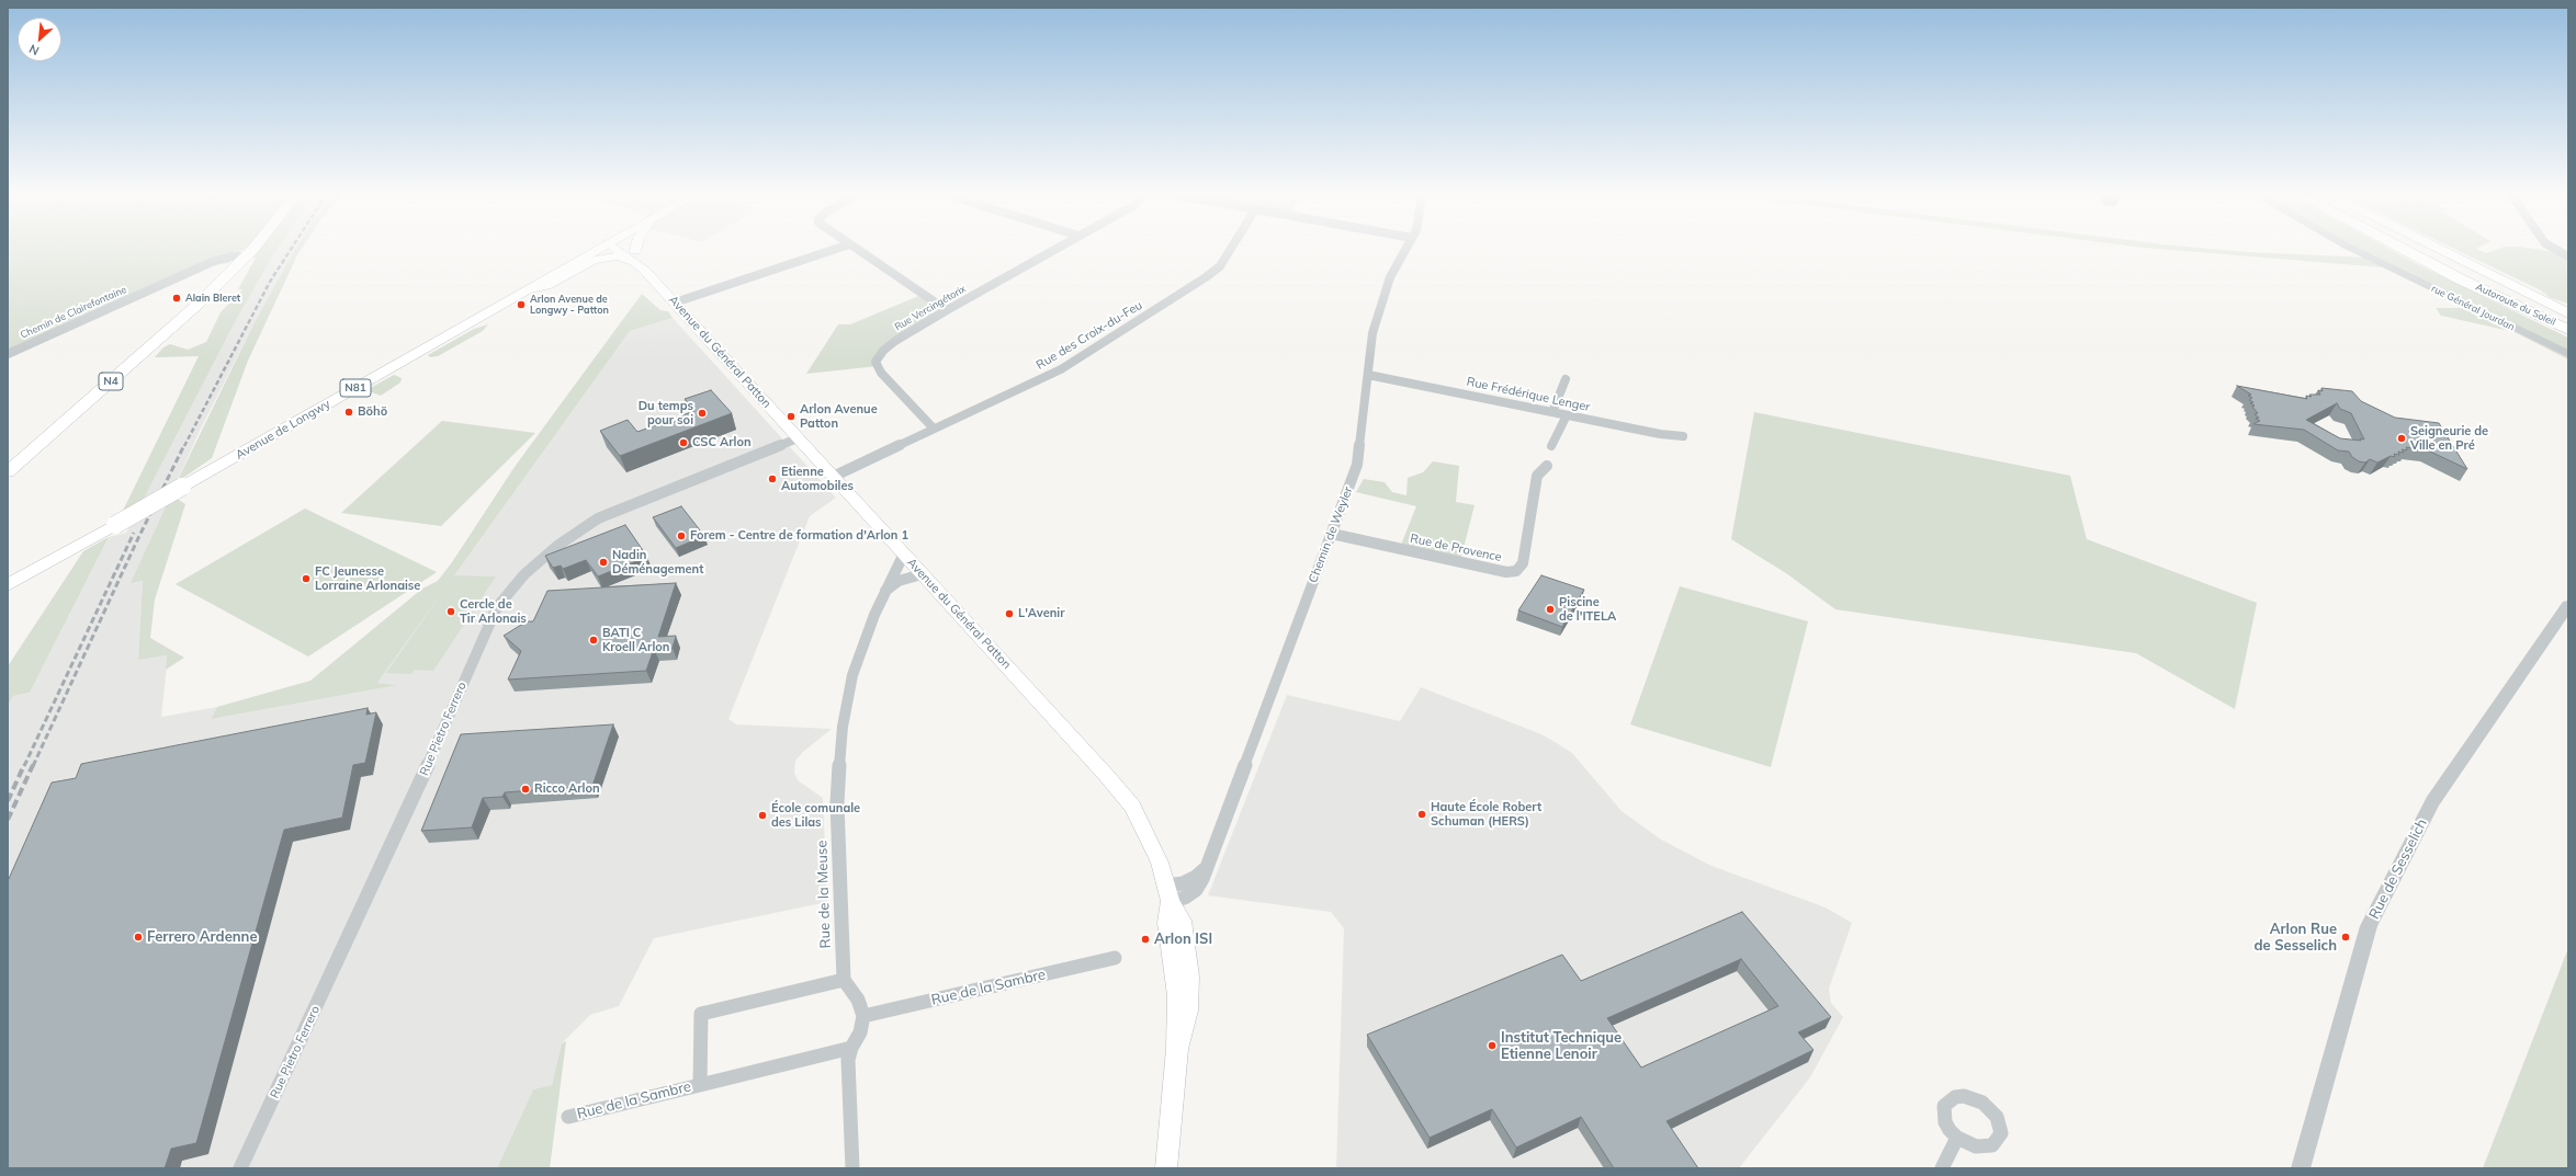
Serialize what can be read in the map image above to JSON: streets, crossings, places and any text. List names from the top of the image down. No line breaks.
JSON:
{"streets":{"highway":["Autoroute du Soleil"],"main road":["Avenue du Général Patton","N4","N81","Avenue de Longwy"],"street":["Rue Vercingétorix","rue Général Jourdan","Chemin de Clairefontaine","Rue des Croix-du-Feu","Rue Frédérique Lenger","Chemin de Weyler","Rue de Provence","Rue Pietro Ferrero","Rue de Sesselich","Rue de la Meuse","Rue de la Sambre"]},"crossings":[["Rue Vercingétorix","Rue des Croix-du-Feu"],["Chemin de Clairefontaine","N4"],["Rue des Croix-du-Feu","Avenue du Général Patton"],["Avenue du Général Patton","N81"],["Avenue du Général Patton","Chemin de Weyler"],["Avenue du Général Patton","Rue Pietro Ferrero"],["Avenue du Général Patton","Rue de la Meuse"],["N81","Avenue de Longwy"],["Rue Frédérique Lenger","Chemin de Weyler"],["Chemin de Weyler","Rue de Provence"],["Rue de la Meuse","Rue de la Sambre"]],"places":["Alain Bleret","Arlon Avenue de Longwy - Patton","Böhö","Du temps pour soi","Arlon Avenue Patton","Seigneurie de Ville en Pré","CSC Arlon","Etienne Automobiles","Forem - Centre de formation d'Arlon 1","Nadin Déménagement","FC Jeunesse Lorraine Arlonaise","Piscine de l'ITELA","Cercle de Tir Arlonais","L'Avenir","BATI C Kroell Arlon","Ricco Arlon","Haute École Robert Schuman (HERS)","École comunale des Lilas","Ferrero Ardenne","Arlon Rue de Sesselich","Arlon ISI","Institut Technique Etienne Lenoir"],"north":"bottom left"}
